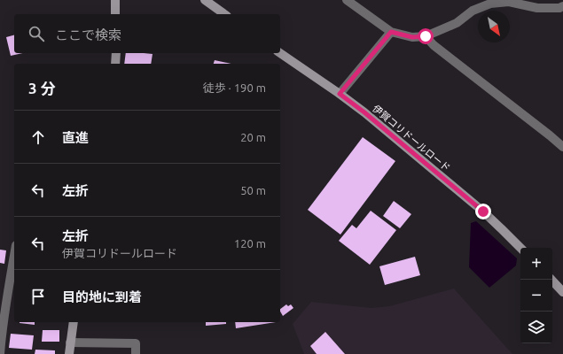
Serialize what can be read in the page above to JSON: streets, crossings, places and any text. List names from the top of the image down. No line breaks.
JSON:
{"streets":{"street":["伊賀コリドールロード"]},"north":"bottom right","page":{"search":"ここで検索","heading":["3 分","徒歩 · 190 m"],"list":[["直進","20 m"],["左折","50 m"],["左折","伊賀コリドールロード","120 m"],"目的地に到着"],"map_buttons":["+","−"]}}
